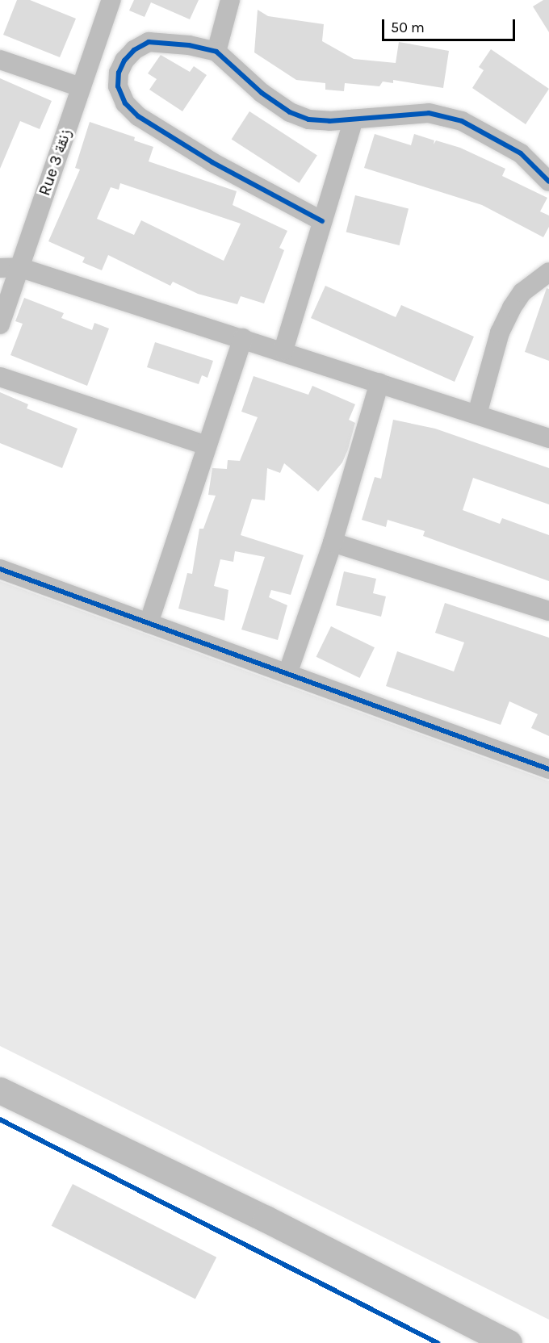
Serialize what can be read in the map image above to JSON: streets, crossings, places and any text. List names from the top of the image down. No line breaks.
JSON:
{"streets":{"street":["Rue 3 زنقة"]},"scale_bar":"50 m"}
